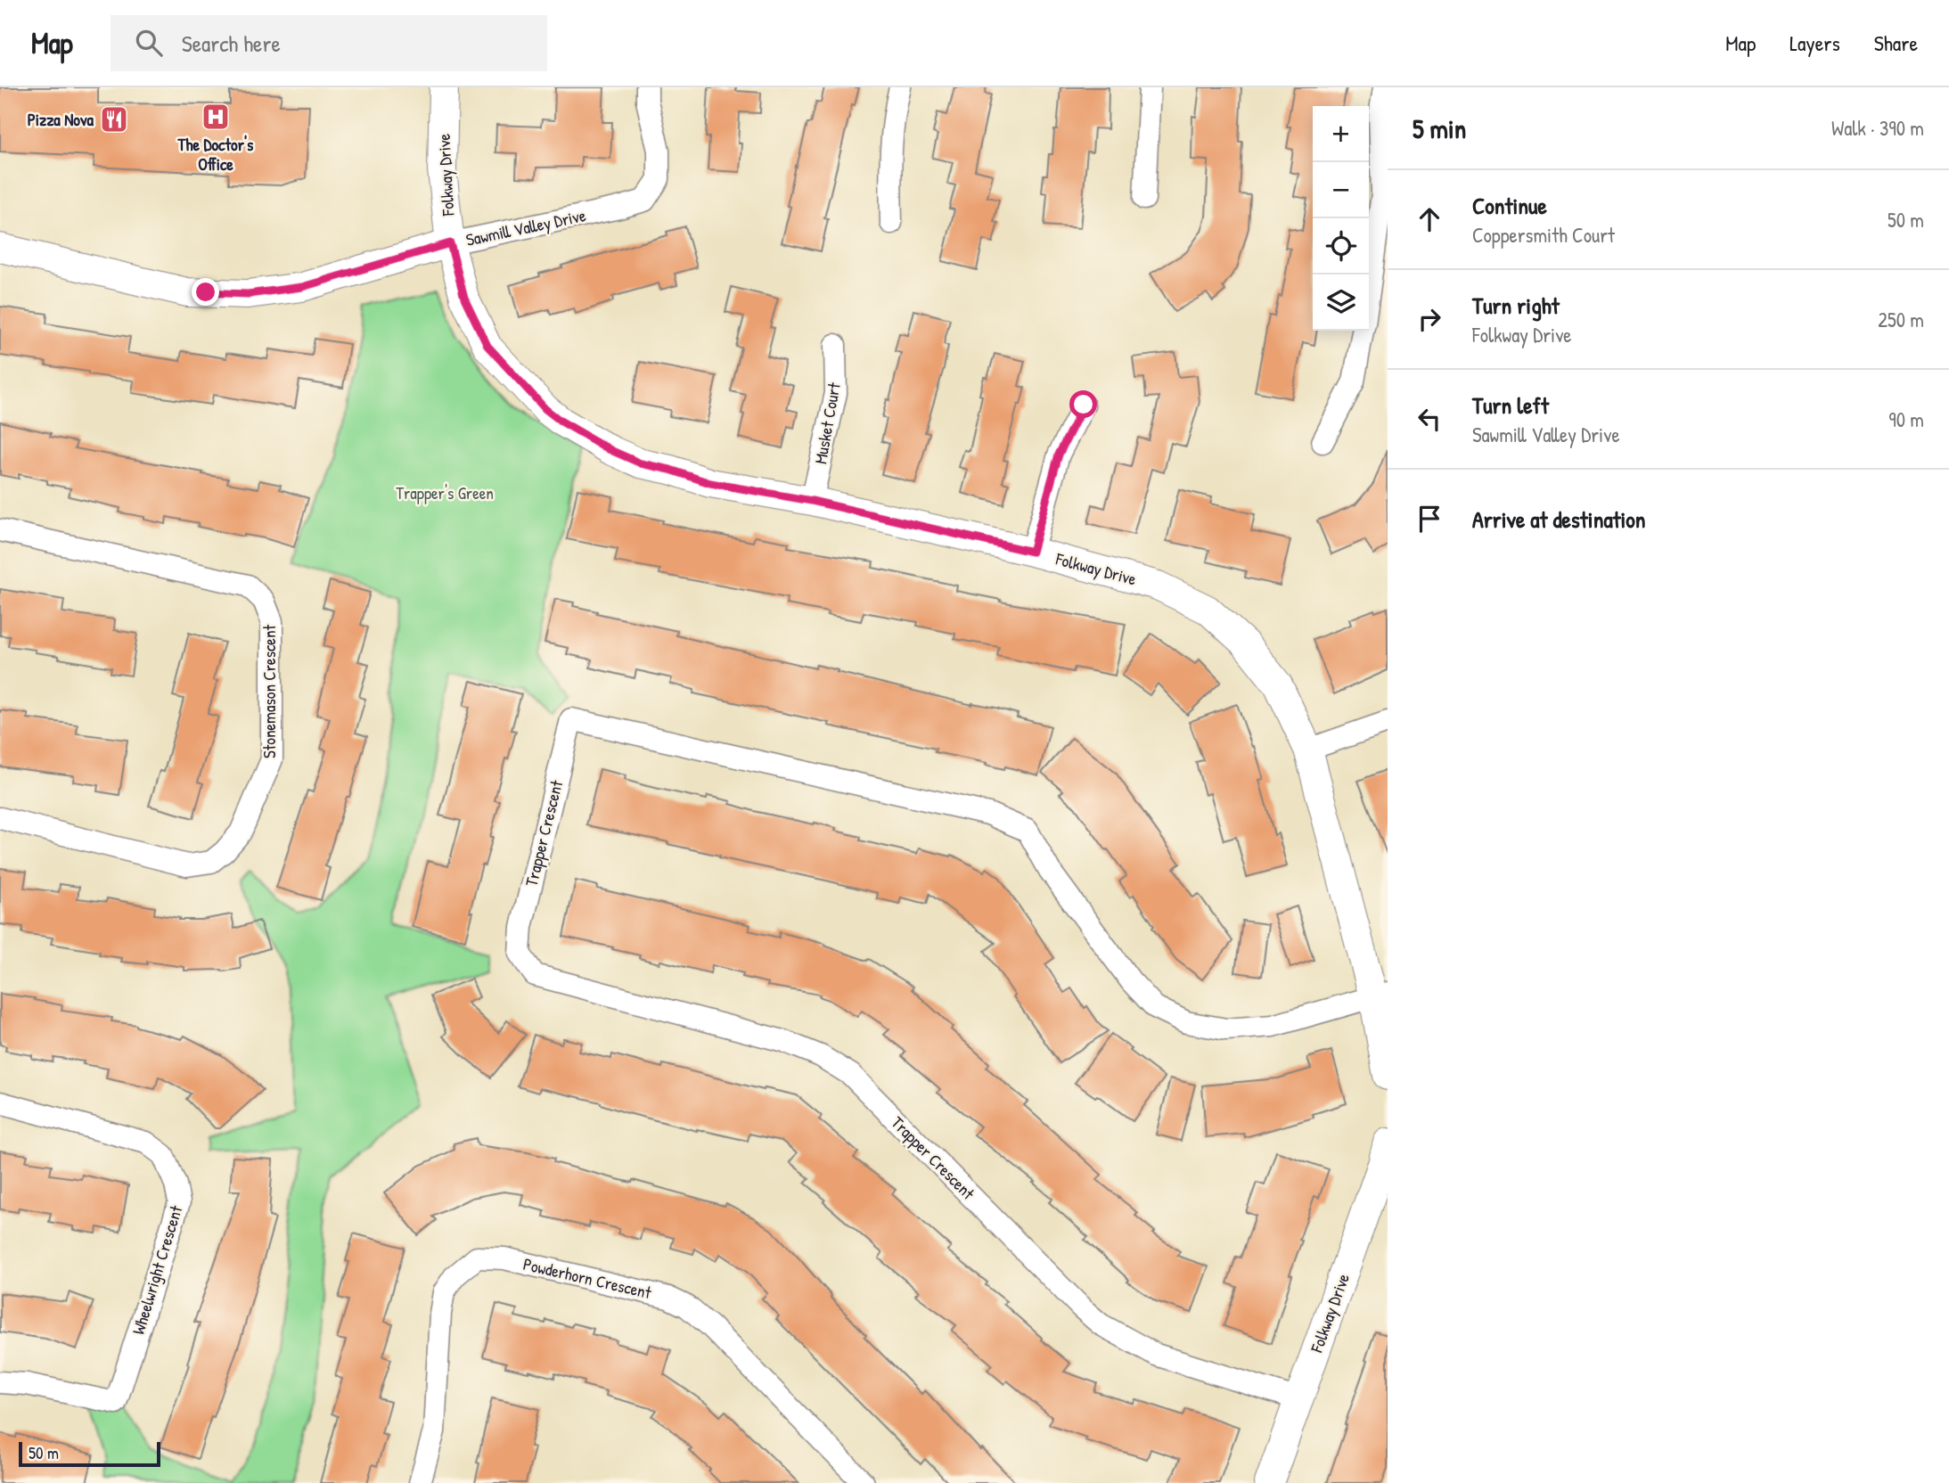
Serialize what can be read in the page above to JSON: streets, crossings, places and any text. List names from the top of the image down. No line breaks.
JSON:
{"streets":{"street":["Folkway Drive","Sawmill Valley Drive","Musket Court","Stonemason Crescent","Trapper Crescent","Wheelwright Crescent","Powderhorn Crescent"]},"crossings":[["Folkway Drive","Sawmill Valley Drive"],["Folkway Drive","Musket Court"],["Folkway Drive","Trapper Crescent"]],"parks":["Trapper's Green"],"places":{"hospital":["The Doctor's Office"],"restaurant":["Pizza Nova"]},"scale_bar":"50 m","page":{"header":"Map","search":"Search here","nav":["Map","Layers","Share"],"heading":["5 min","Walk · 390 m"],"map_buttons":["+","−"],"list":[["Continue","Coppersmith Court","50 m"],["Turn right","Folkway Drive","250 m"],["Turn left","Sawmill Valley Drive","90 m"],"Arrive at destination"],"scale":"50 m"}}
